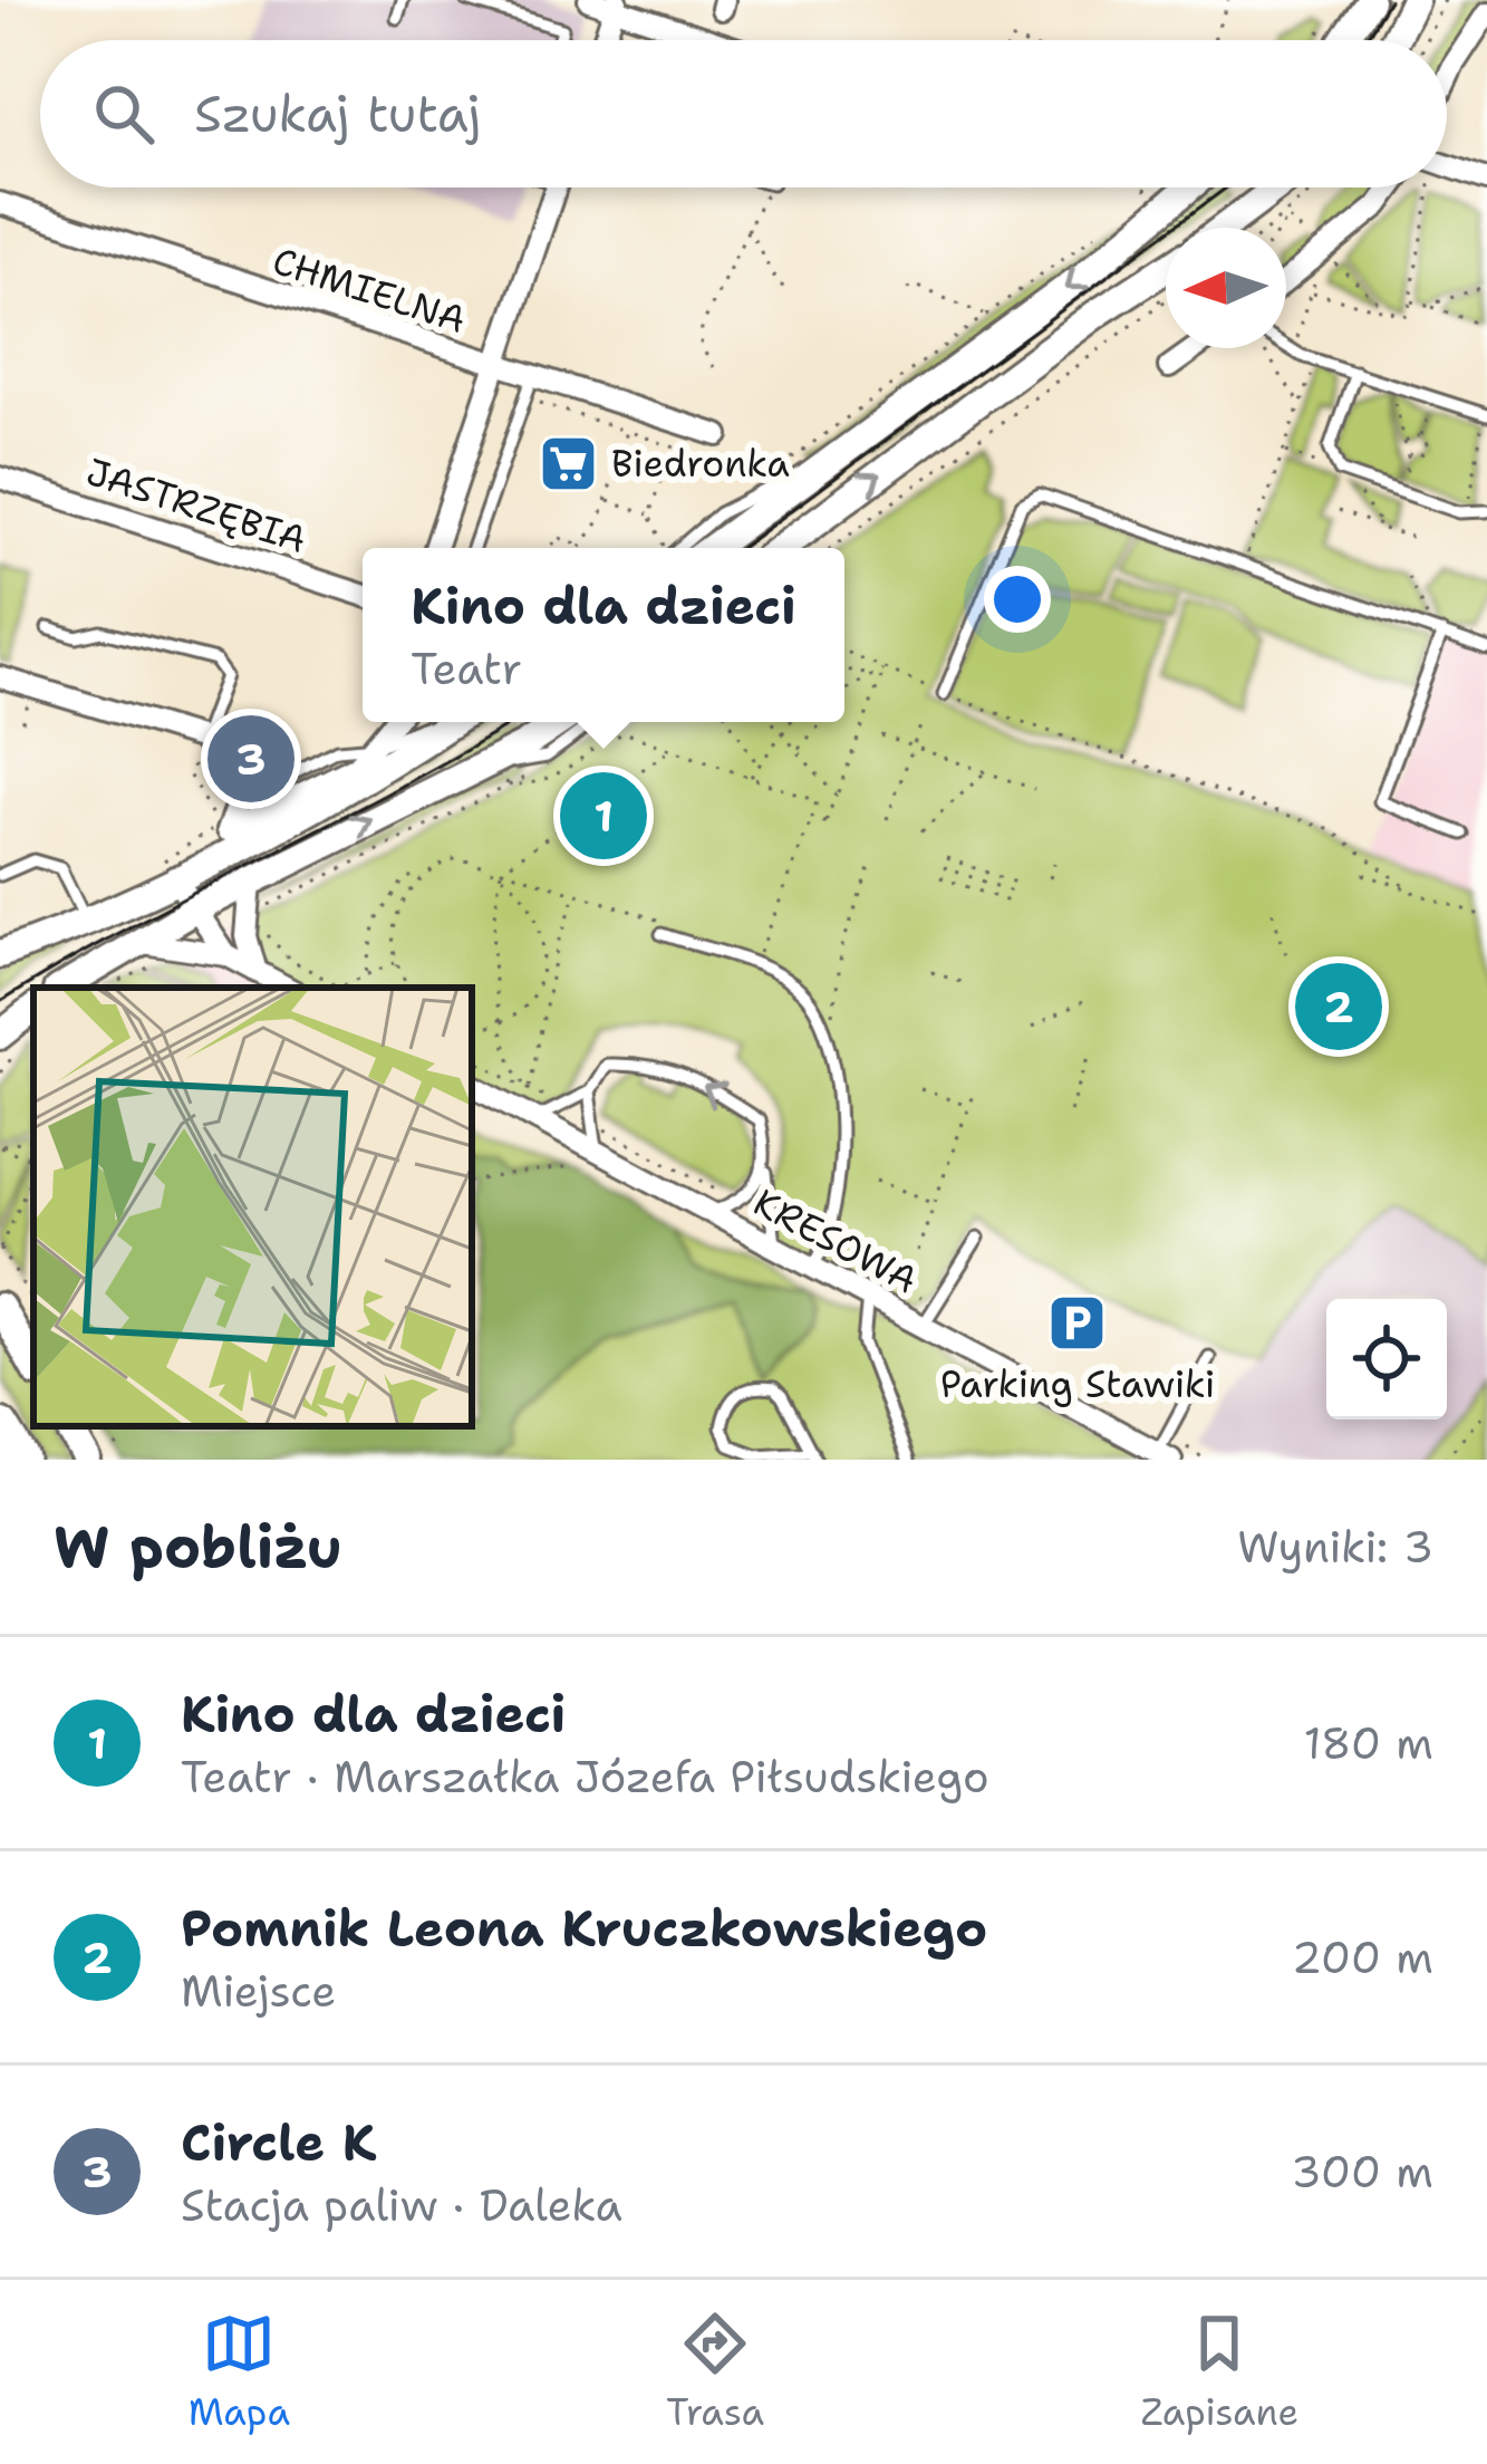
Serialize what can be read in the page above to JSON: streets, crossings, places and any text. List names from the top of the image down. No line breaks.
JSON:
{"streets":{"street":["CHMIELNA","JASTRZĘBIA","KRESOWA"]},"places":{"supermarket":["Biedronka"],"parking":["Parking Stawiki"]},"north":"left","page":{"search":"Szukaj tutaj","popup":["Kino dla dzieci","Teatr"],"pins":["3","1","2"],"heading":["W pobliżu","Wyniki: 3"],"list":[{"mark":"1","name":"Kino dla dzieci","note":"Teatr · Marszałka Józefa Piłsudskiego","value":"180 m"},{"mark":"2","name":"Pomnik Leona Kruczkowskiego","note":"Miejsce","value":"200 m"},{"mark":"3","name":"Circle K","note":"Stacja paliw · Daleka","value":"300 m"}],"nav":["Mapa","Trasa","Zapisane"]}}
